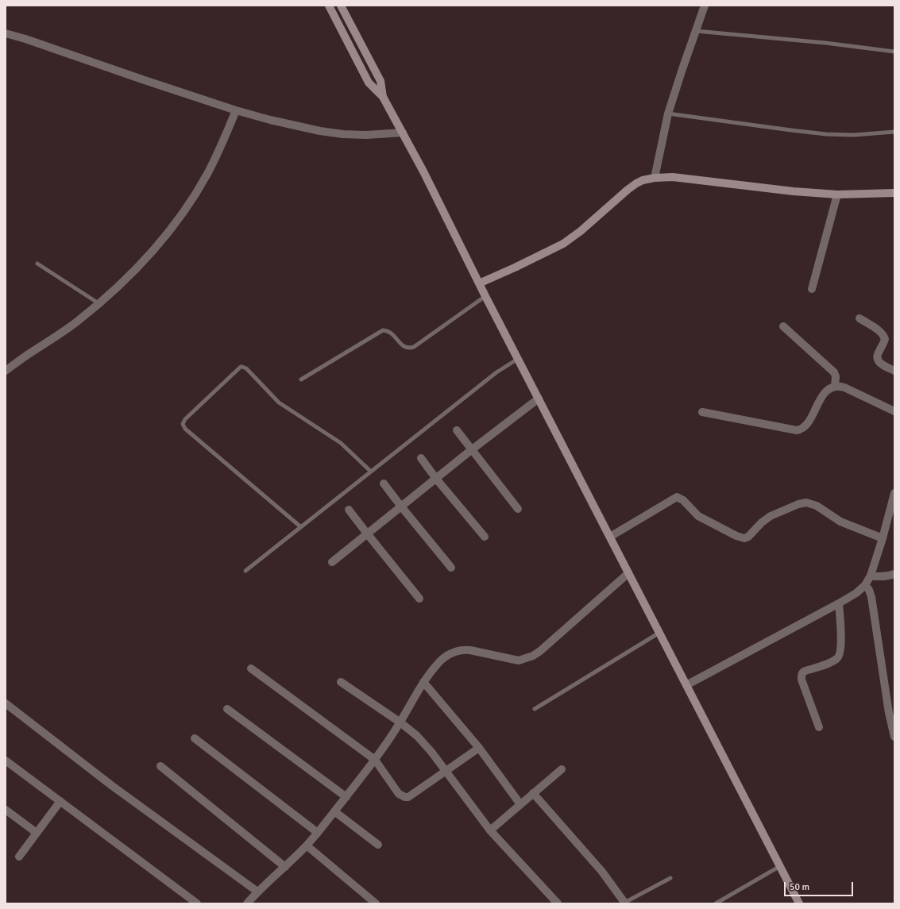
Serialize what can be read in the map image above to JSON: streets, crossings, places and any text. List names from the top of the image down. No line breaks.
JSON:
{"scale_bar":"50 m"}
